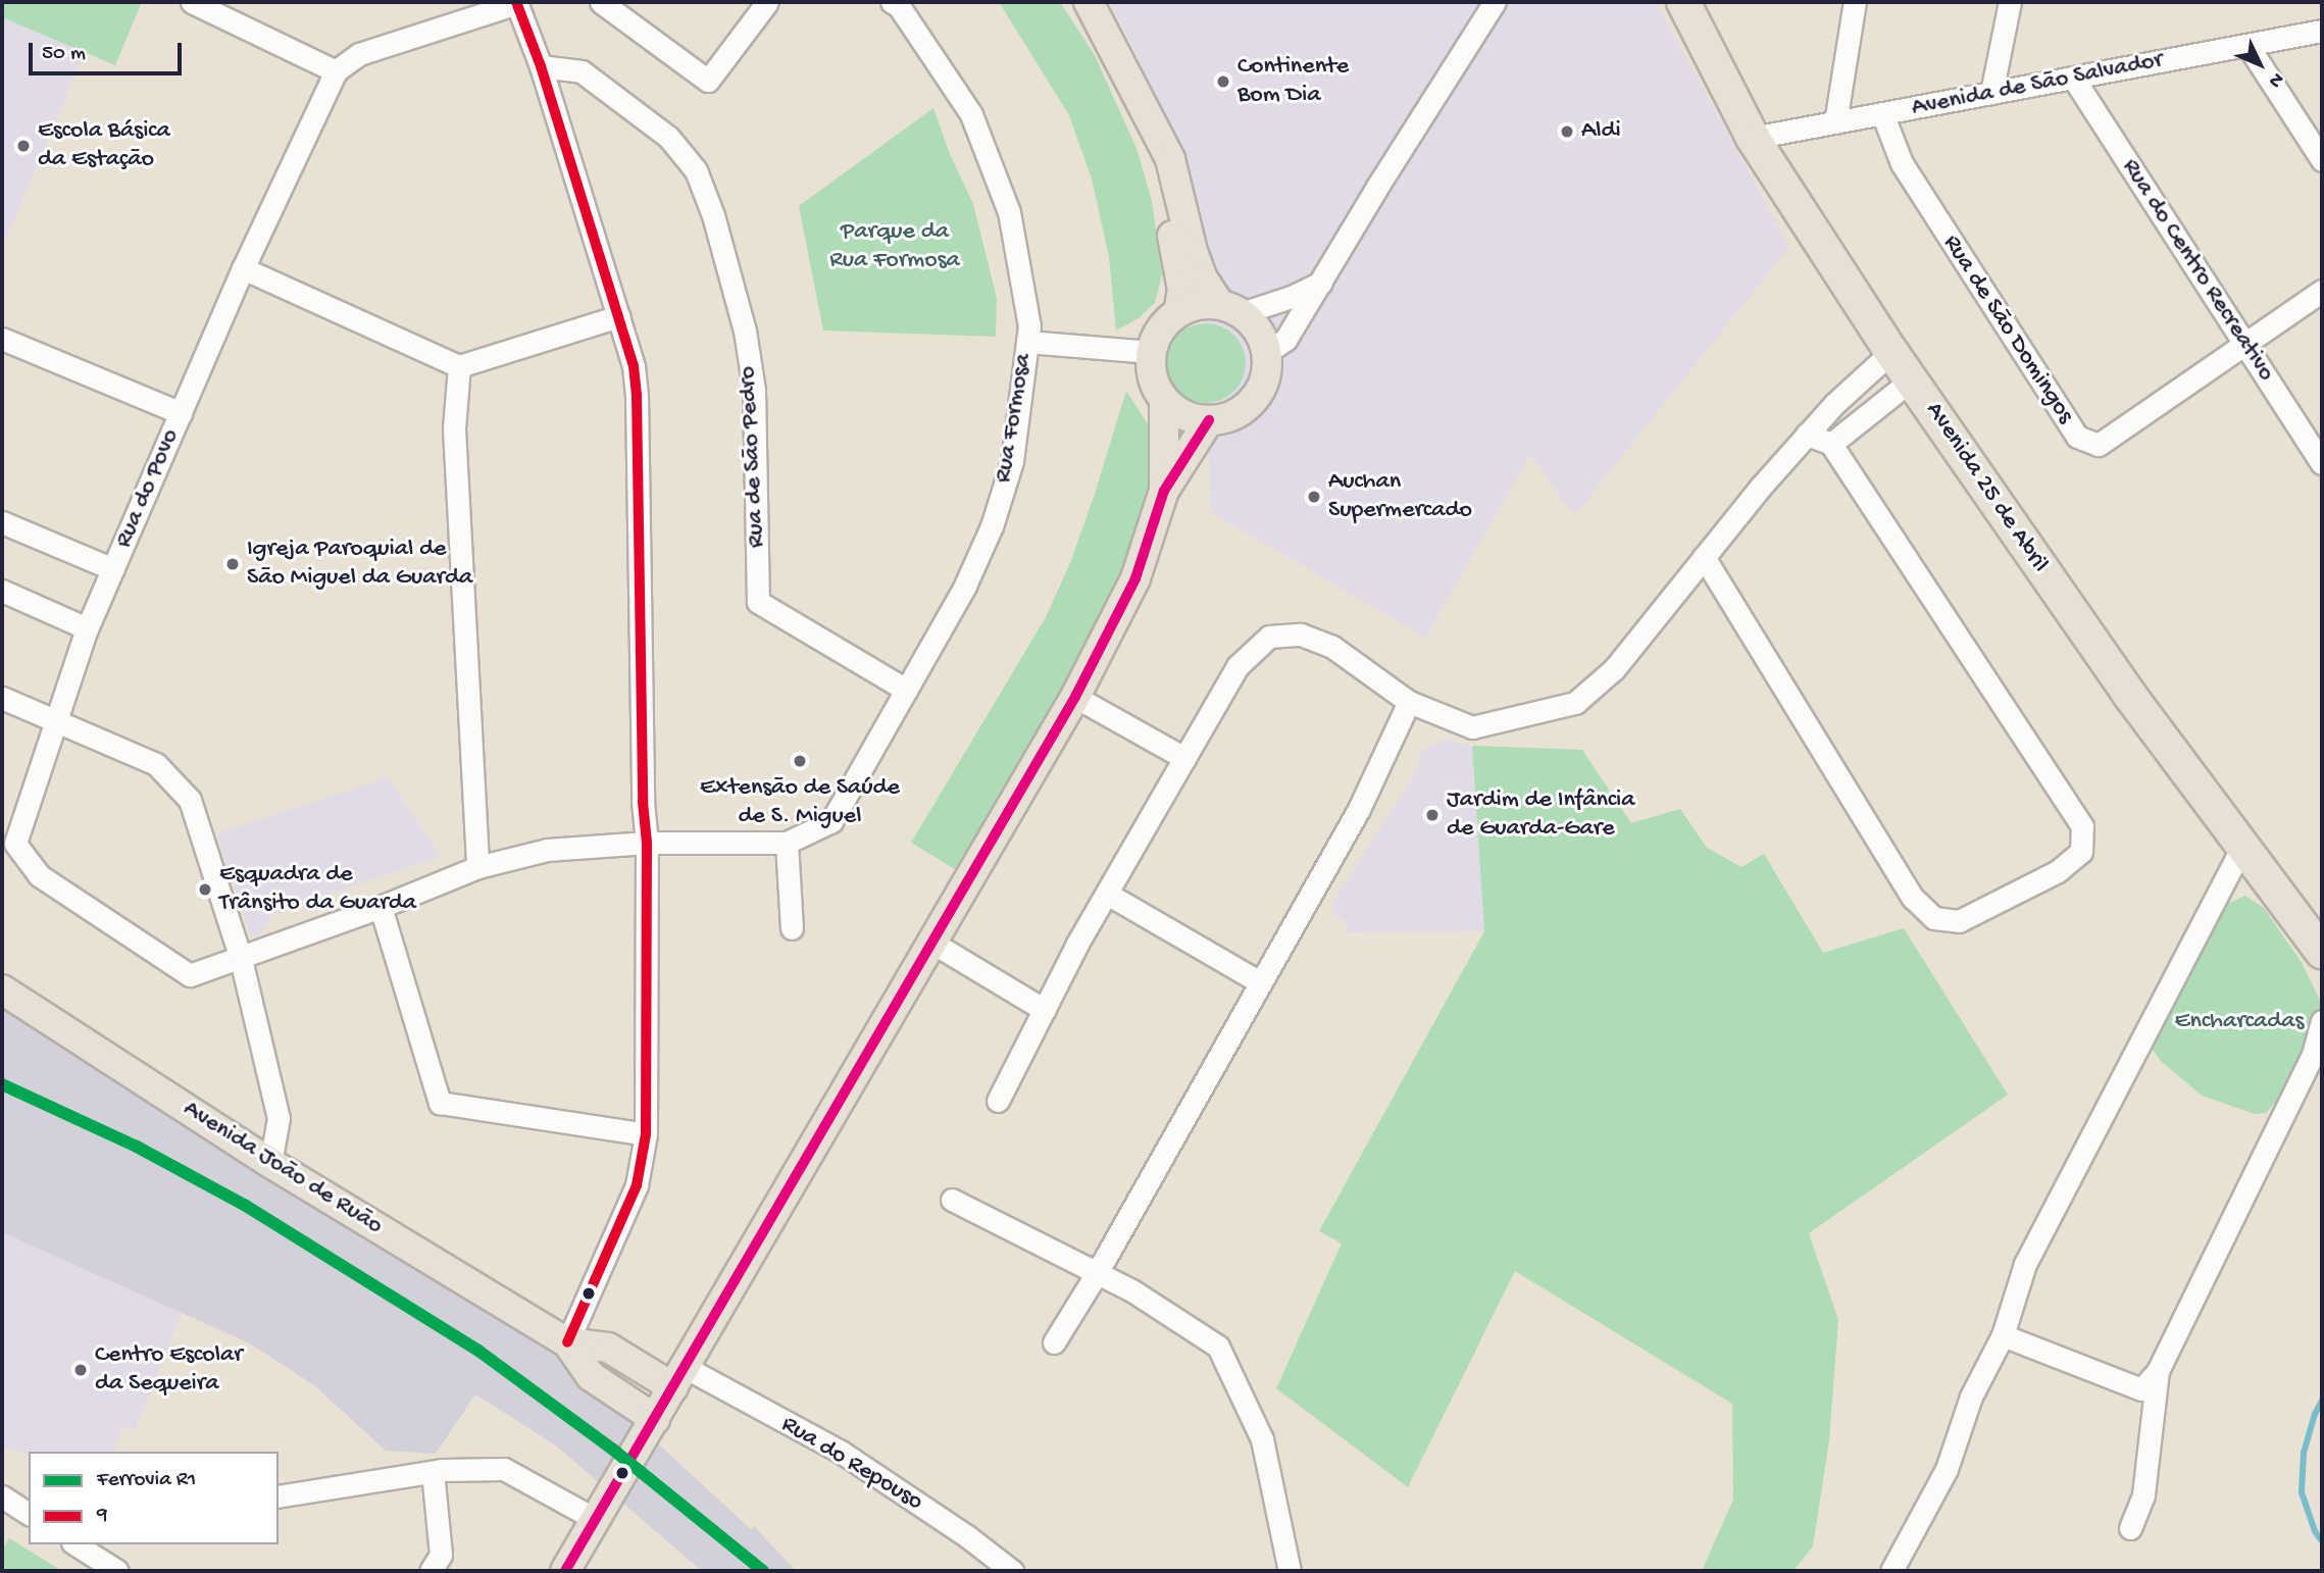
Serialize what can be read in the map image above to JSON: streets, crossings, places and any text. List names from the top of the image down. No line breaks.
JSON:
{"streets":{"highway":["Avenida 25 de Abril"],"main road":["Avenida João de Ruão"],"street":["Avenida de São Salvador","Rua do Centro Recreativo","Rua de São Domingos","Rua Formosa","Rua de São Pedro","Rua do Povo","Rua do Repouso"]},"crossings":[["Avenida de São Salvador","Rua do Centro Recreativo"],["Avenida de São Salvador","Rua de São Domingos"],["Avenida de São Salvador","Avenida 25 de Abril"],["Rua do Centro Recreativo","Rua de São Domingos"],["Rua Formosa","Rua de São Pedro"],["Rua Formosa","Rua do Povo"]],"parks":["Parque da Rua Formosa","Encharcadas"],"places":["Continente Bom Dia","Aldi","Escola Básica da Estação","Auchan Supermercado","Igreja Paroquial de São Miguel da Guarda","Extensão de Saúde de S. Miguel","Jardim de Infância de Guarda-Gare","Esquadra de Trânsito da Guarda","Centro Escolar da Sequeira"],"lines":["transit line 9","rail line R1"],"legend":["Ferrovia R1","9"],"scale_bar":"50 m","north":"bottom right"}
